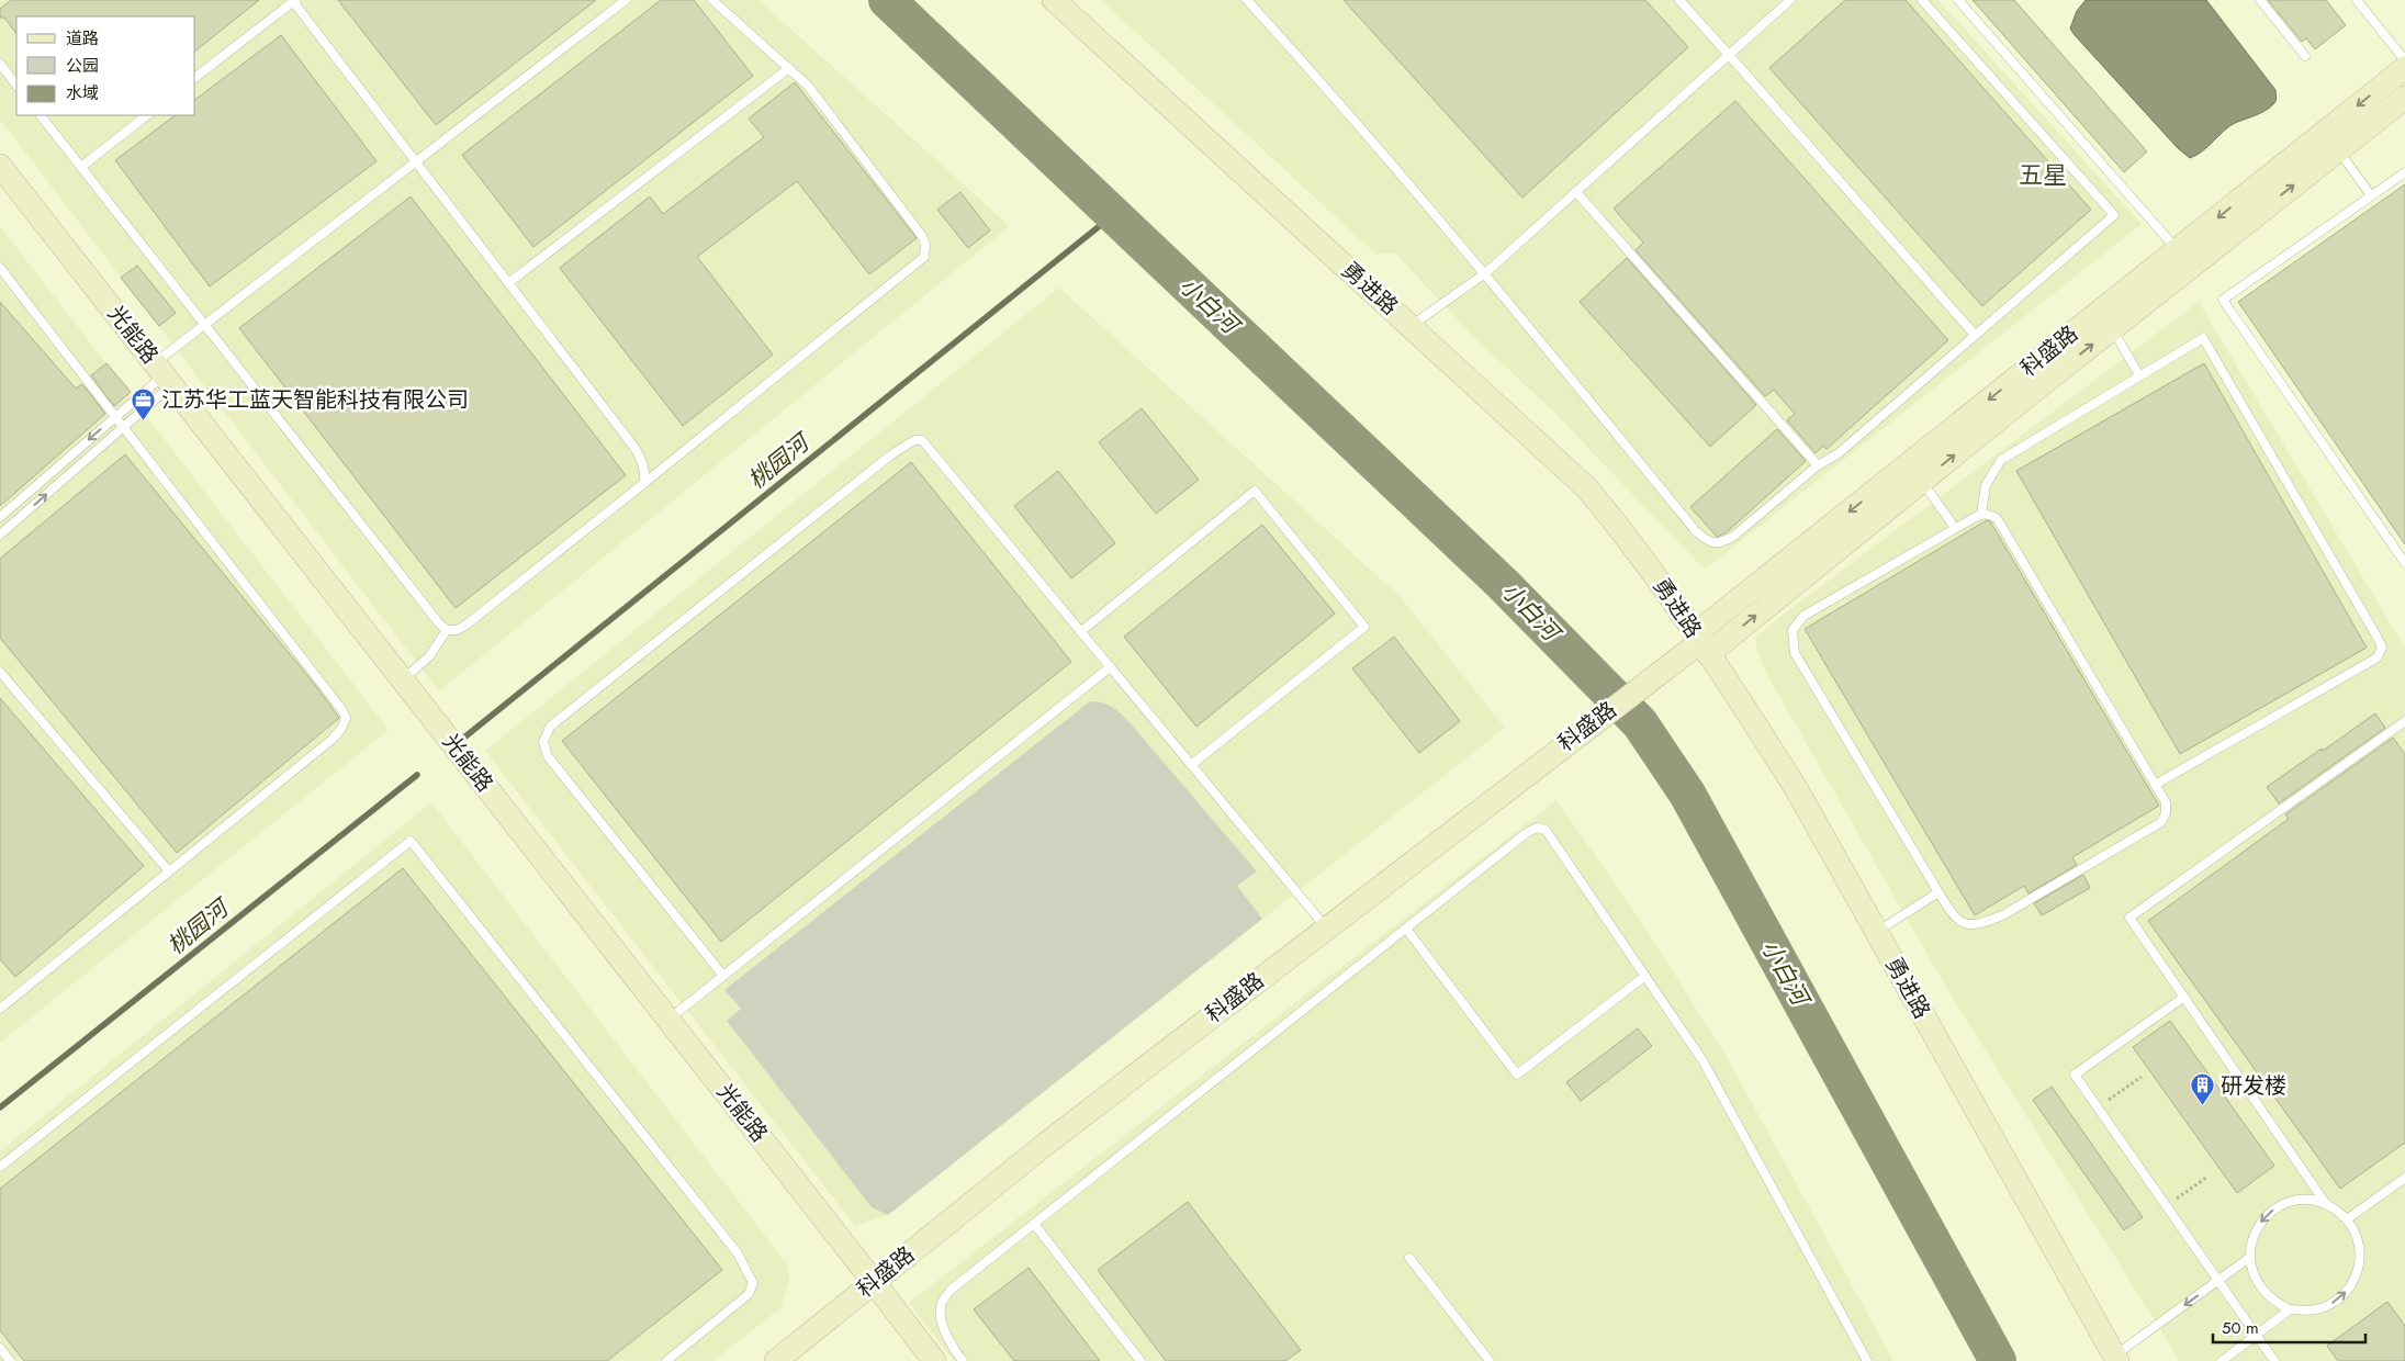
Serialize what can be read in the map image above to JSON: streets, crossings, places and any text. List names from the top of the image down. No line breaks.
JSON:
{"streets":{"street":["勇进路","光能路","科盛路"]},"crossings":[["勇进路","科盛路"],["光能路","科盛路"]],"districts":["五星"],"water":["小白河","桃园河"],"places":{"office":["江苏华工蓝天智能科技有限公司"],"building":["研发楼"]},"legend":["道路","公园","水域"],"scale_bar":"50 m"}
